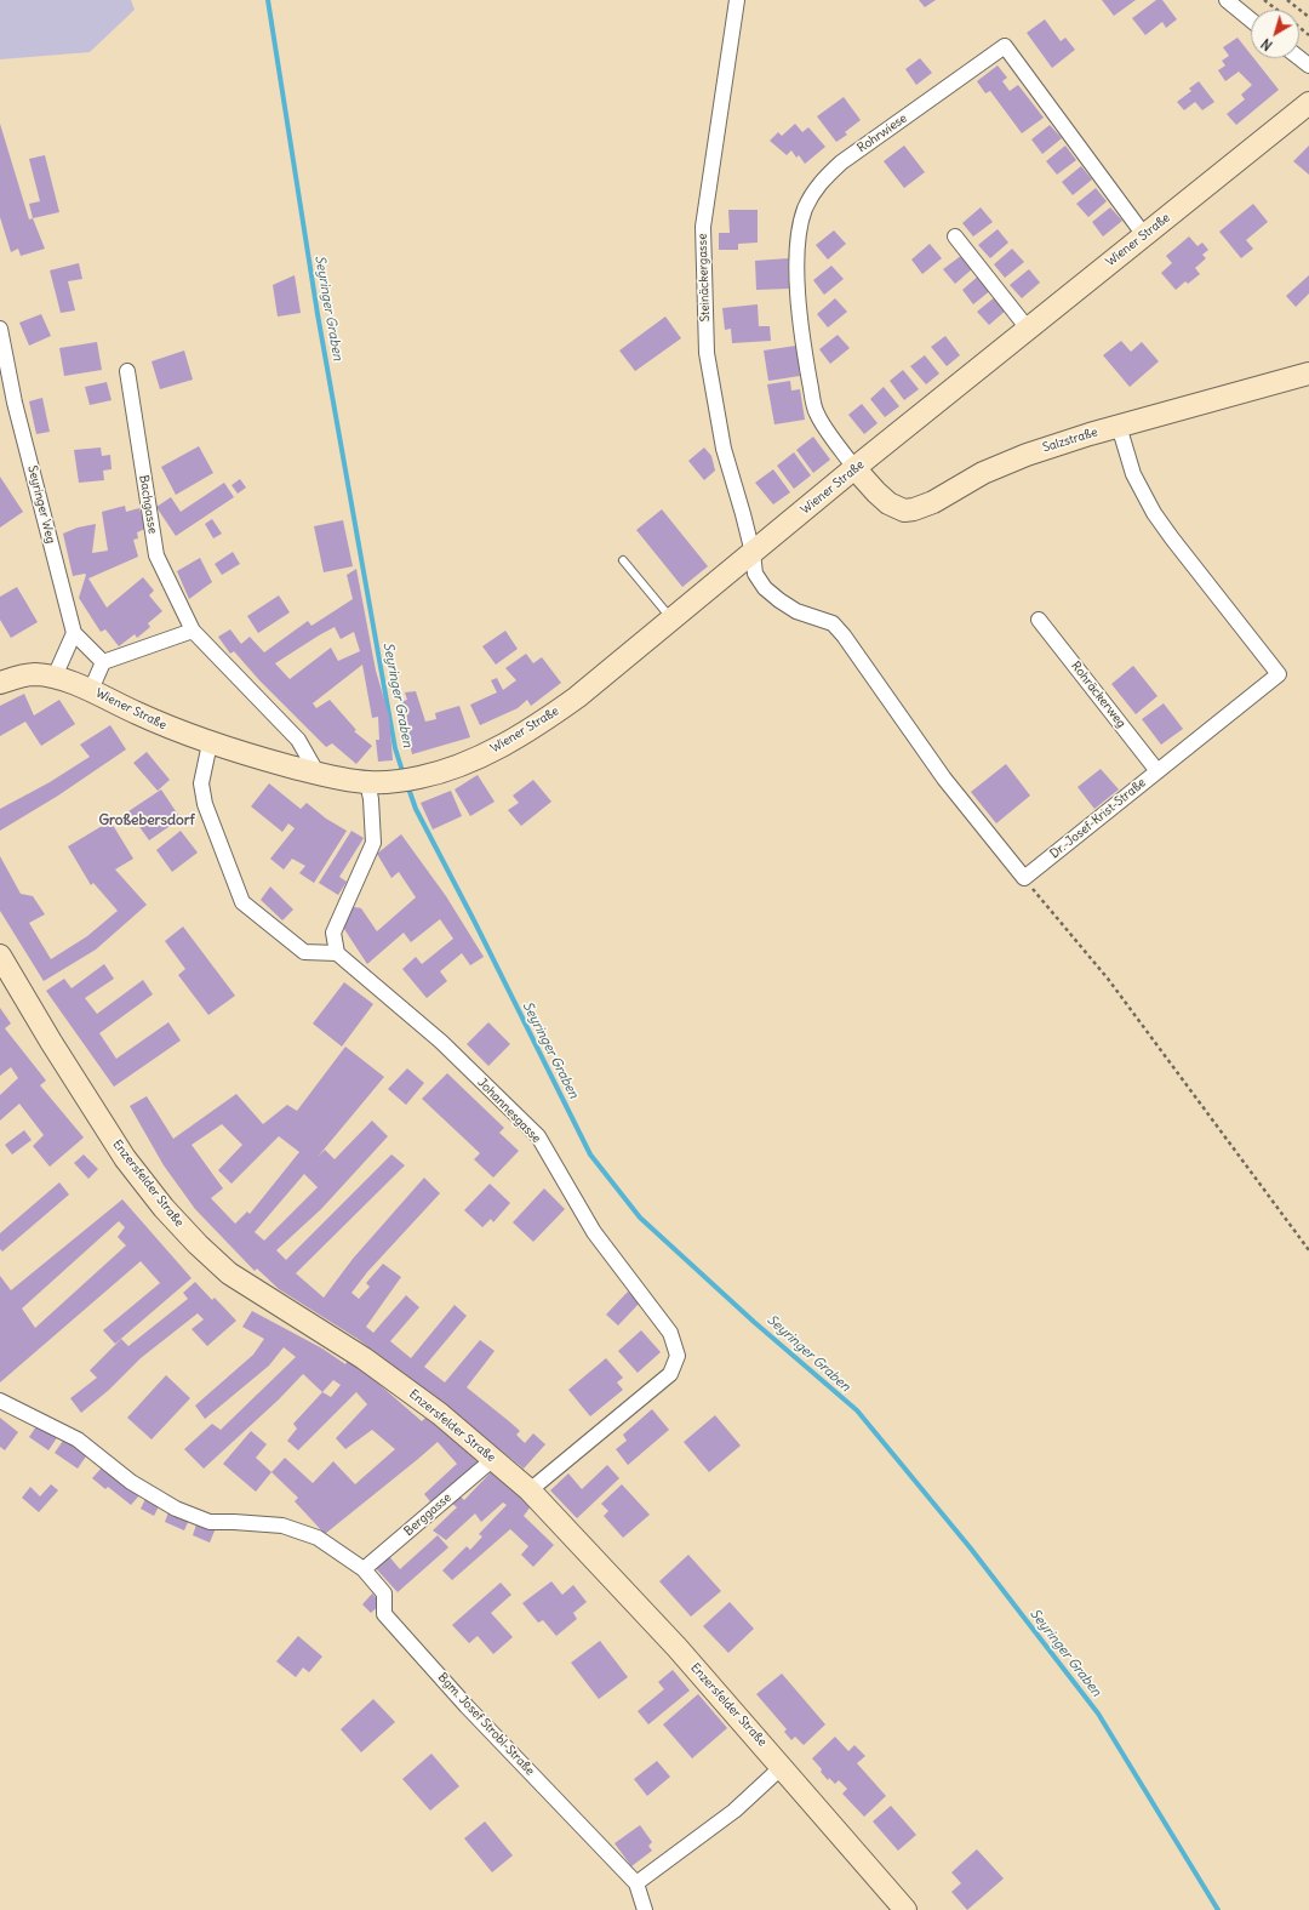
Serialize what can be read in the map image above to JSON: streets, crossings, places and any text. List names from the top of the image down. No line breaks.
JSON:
{"streets":{"street":["Rohrwiese","Wiener Straße","Steinäckergasse","Salzstraße","Seyringer Weg","Bachgasse","Rohräckerweg","Dr.-Josef-Krist-Straße","Johannesgasse","Enzersfelder Straße","Berggasse","Bgm. Josef Strobl-Straße"]},"crossings":[["Rohrwiese","Wiener Straße"],["Rohrwiese","Salzstraße"],["Wiener Straße","Steinäckergasse"],["Wiener Straße","Salzstraße"],["Salzstraße","Dr.-Josef-Krist-Straße"],["Rohräckerweg","Dr.-Josef-Krist-Straße"],["Johannesgasse","Enzersfelder Straße"],["Enzersfelder Straße","Berggasse"],["Berggasse","Bgm. Josef Strobl-Straße"]],"districts":["Großebersdorf"],"water":["Seyringer Graben"],"north":"bottom left"}
